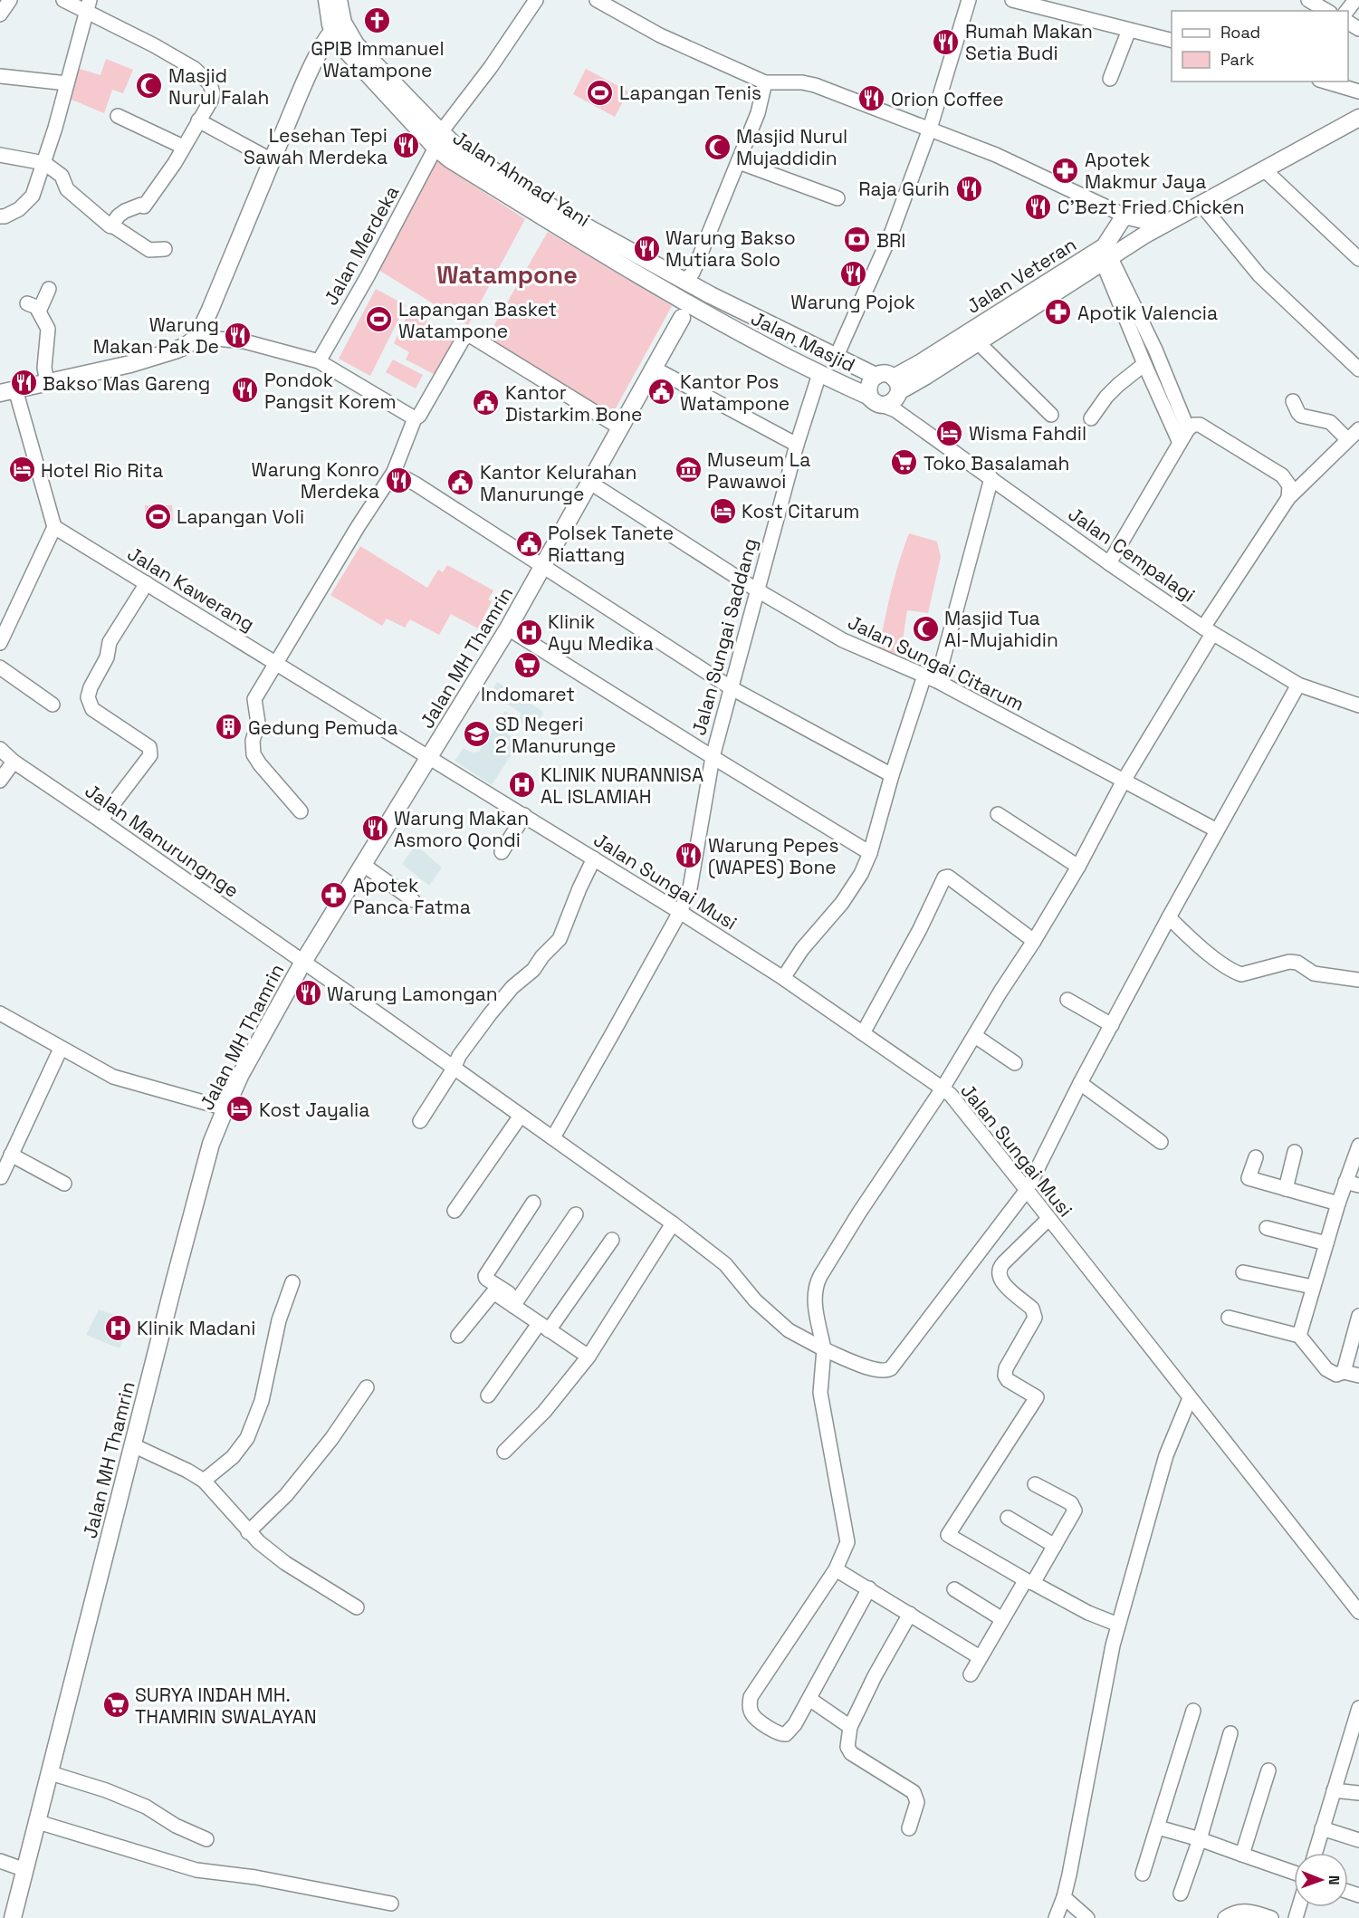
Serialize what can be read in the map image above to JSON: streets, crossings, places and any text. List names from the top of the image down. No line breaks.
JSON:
{"streets":{"main road":["Jalan Ahmad Yani","Jalan Veteran","Jalan Masjid","Jalan MH Thamrin"],"street":["Jalan Merdeka","Jalan Cempalagi","Jalan Kawerang","Jalan Sungai Saddang","Jalan Sungai Citarum","Jalan Manurungnge","Jalan Sungai Musi"]},"crossings":[["Jalan Ahmad Yani","Jalan Merdeka"],["Jalan Ahmad Yani","Jalan Masjid"],["Jalan Veteran","Jalan Masjid"],["Jalan Veteran","Jalan Cempalagi"],["Jalan Masjid","Jalan Cempalagi"],["Jalan Masjid","Jalan Sungai Saddang"],["Jalan Cempalagi","Jalan Manurungnge"],["Jalan Kawerang","Jalan MH Thamrin"],["Jalan Kawerang","Jalan Sungai Musi"],["Jalan Sungai Saddang","Jalan Sungai Citarum"],["Jalan Sungai Saddang","Jalan Manurungnge"],["Jalan Sungai Saddang","Jalan Sungai Musi"],["Jalan MH Thamrin","Jalan Sungai Citarum"],["Jalan MH Thamrin","Jalan Manurungnge"],["Jalan MH Thamrin","Jalan Sungai Musi"],["Jalan Sungai Citarum","Jalan Manurungnge"],["Jalan Manurungnge","Jalan Sungai Musi"]],"districts":["Watampone"],"places":{"church":["GPIB Immanuel Watampone"],"restaurant":["Rumah Makan Setia Budi","Orion Coffee","Lesehan Tepi Sawah Merdeka","Raja Gurih","C'Bezt Fried Chicken","Warung Bakso Mutiara Solo","Warung Pojok","Warung Makan Pak De","Bakso Mas Gareng","Pondok Pangsit Korem","Warung Konro Merdeka","Warung Makan Asmoro Qondi","Warung Pepes (WAPES) Bone","Warung Lamongan"],"mosque":["Masjid Nurul Falah","Masjid Nurul Mujaddidin","Masjid Tua Al-Mujahidin"],"sports":["Lapangan Tenis","Lapangan Basket Watampone","Lapangan Voli"],"pharmacy":["Apotek Makmur Jaya","Apotik Valencia","Apotek Panca Fatma"],"bank":["BRI"],"public building":["Kantor Pos Watampone","Kantor Distarkim Bone","Kantor Kelurahan Manurunge","Polsek Tanete Riattang"],"hotel":["Wisma Fahdil","Hotel Rio Rita","Kost Citarum","Kost Jayalia"],"supermarket":["Toko Basalamah","Indomaret","SURYA INDAH MH. THAMRIN SWALAYAN"],"museum":["Museum La Pawawoi"],"hospital":["Klinik Ayu Medika","KLINIK NURANNISA AL ISLAMIAH","Klinik Madani"],"building":["Gedung Pemuda"],"school or university":["SD Negeri 2 Manurunge"]},"legend":["Road","Park"],"north":"right"}
